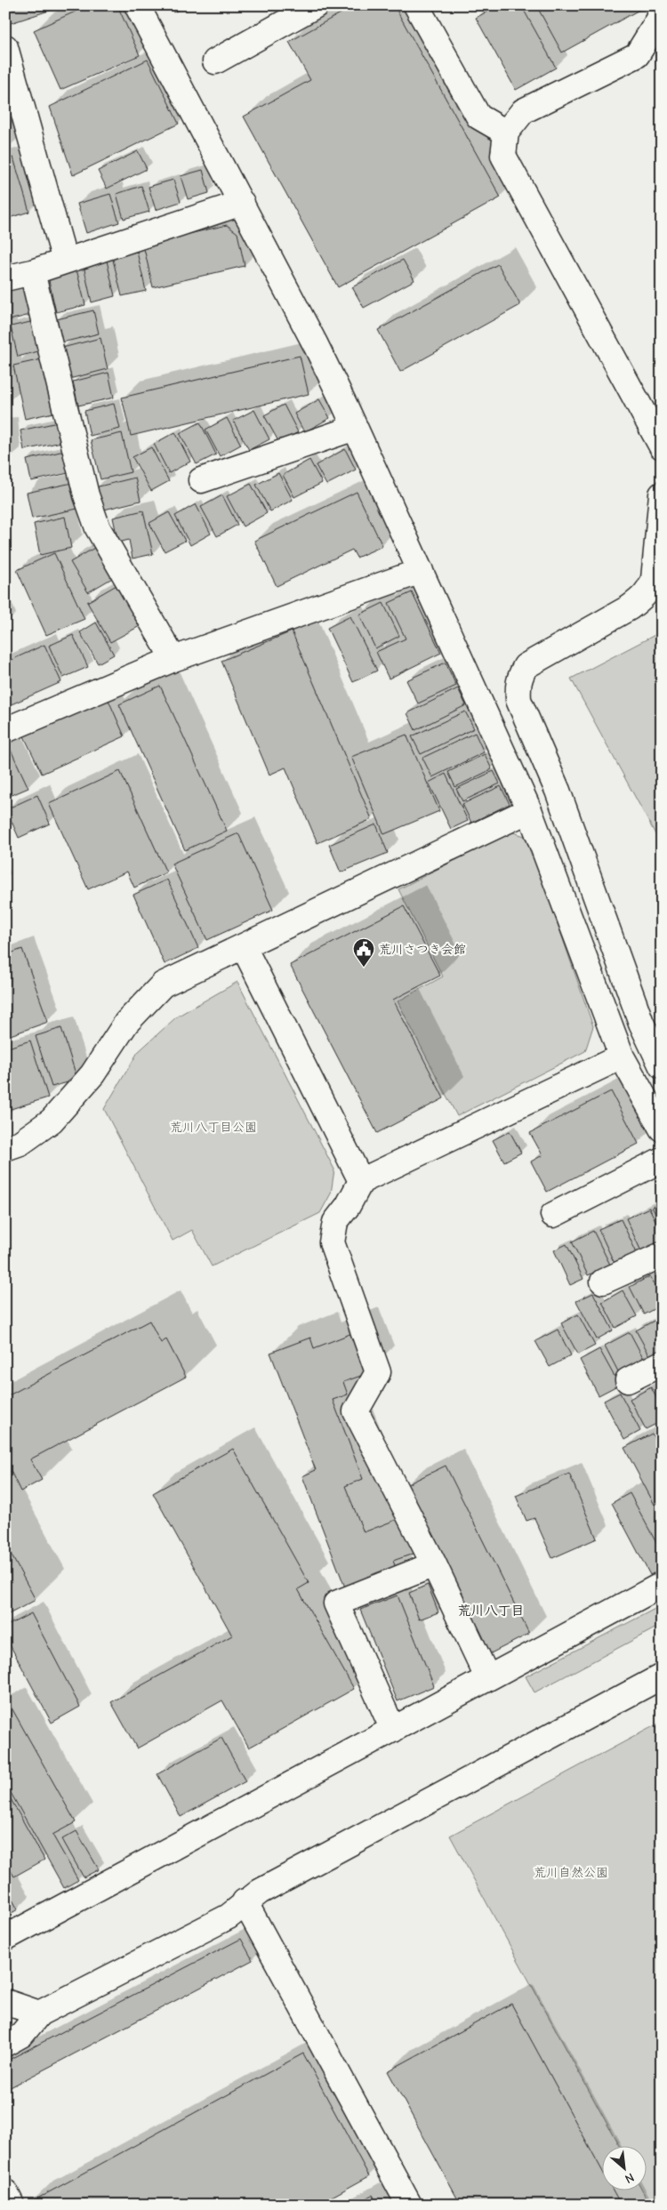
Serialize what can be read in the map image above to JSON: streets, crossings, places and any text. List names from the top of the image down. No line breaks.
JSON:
{"districts":["荒川八丁目"],"parks":["荒川八丁目公園","荒川自然公園"],"places":{"public building":["荒川さつき会館"]},"north":"bottom right"}
